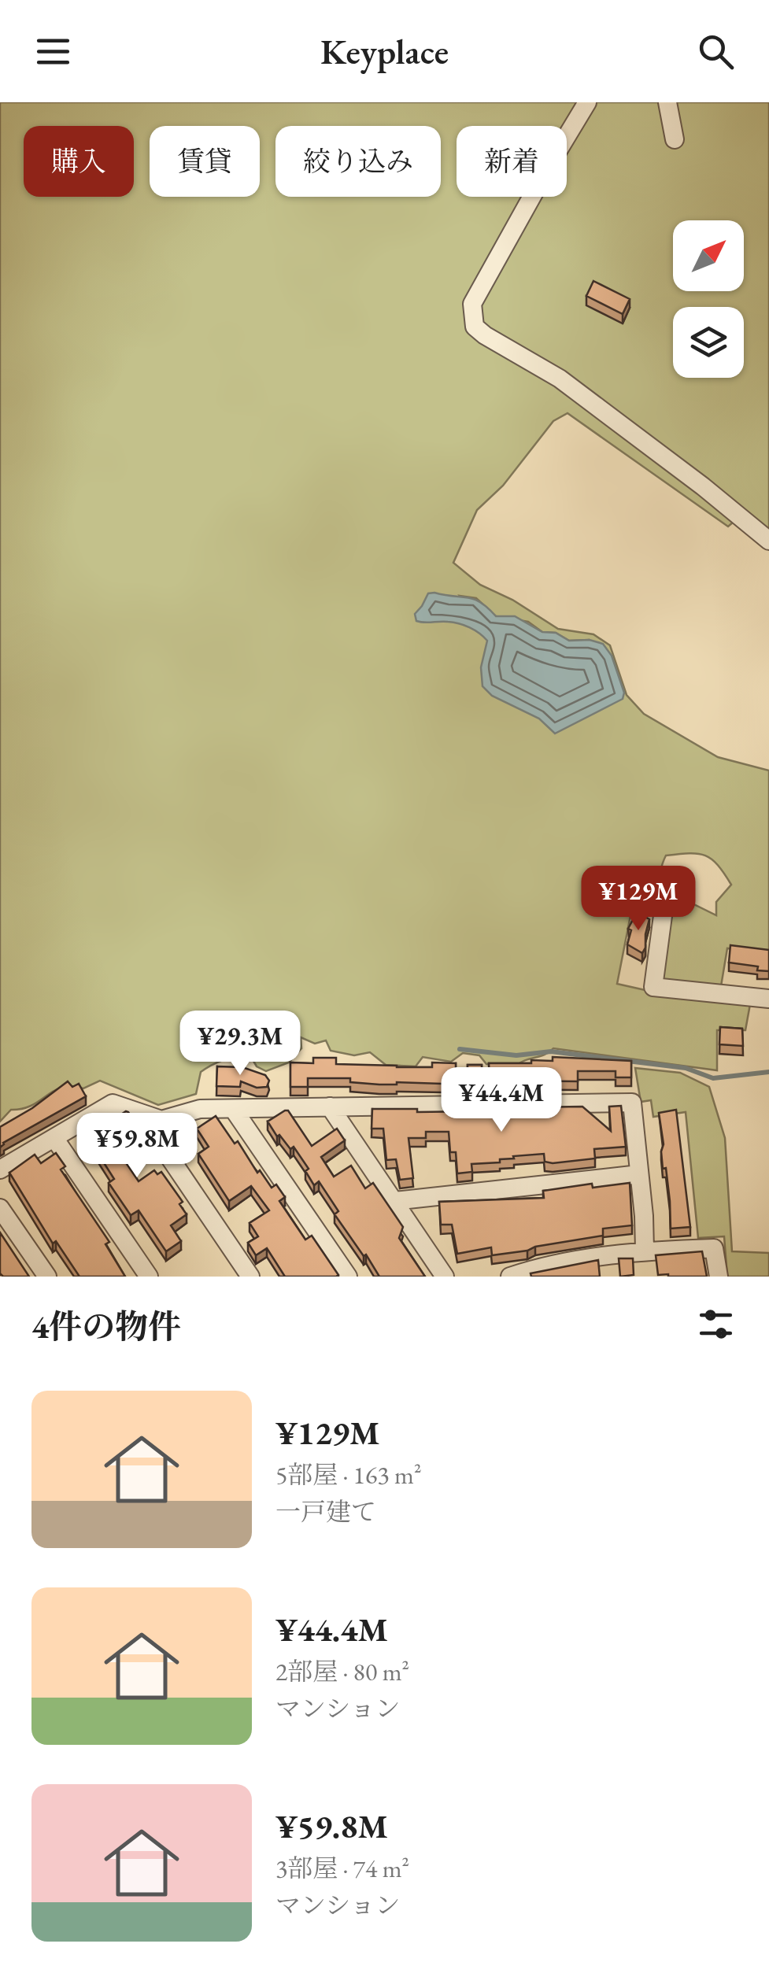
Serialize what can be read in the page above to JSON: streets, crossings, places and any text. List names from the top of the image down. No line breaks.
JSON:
{"north":"top right","page":{"header":"Keyplace","chip":["購入","賃貸","絞り込み","新着"],"price":["¥129M","¥29.3M","¥44.4M","¥59.8M"],"heading":"4件の物件","list":[{"name":"¥129M","note":"5部屋 · 163 m² · 一戸建て"},{"name":"¥44.4M","note":"2部屋 · 80 m² · マンション"},{"name":"¥59.8M","note":"3部屋 · 74 m² · マンション"}]}}
